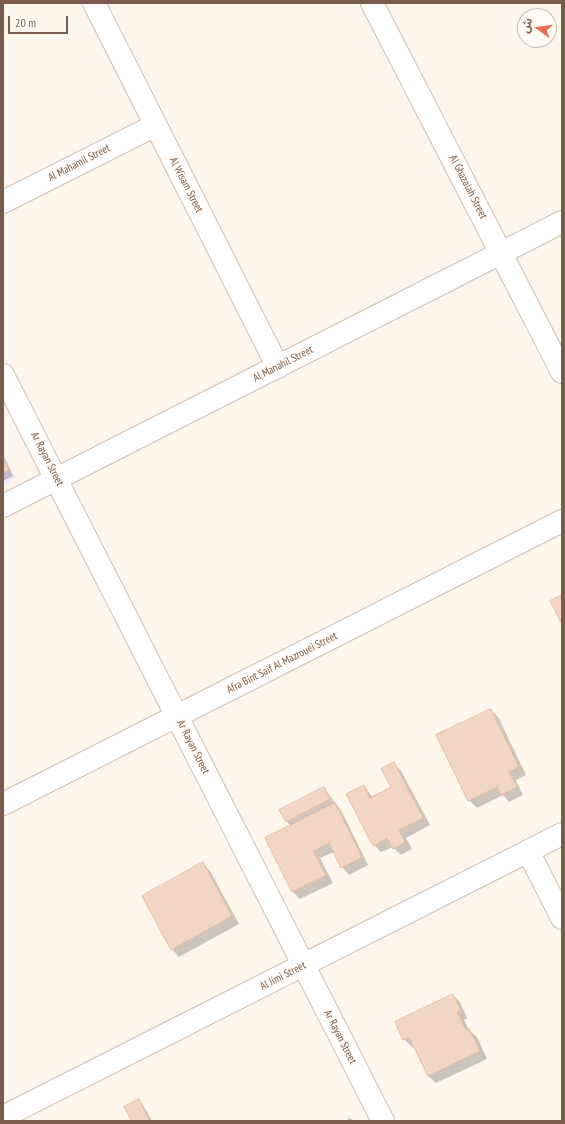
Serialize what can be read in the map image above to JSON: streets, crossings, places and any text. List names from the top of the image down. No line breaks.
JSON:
{"streets":{"street":["Al Mahamil Street","Al Wisam Street","Al Ghazalah Street","Al Manahil Street","Ar Rayan Street","Afra Bint Saif Al Mazrouei Street","Al Jimi Street"]},"crossings":[["Al Mahamil Street","Al Wisam Street"],["Al Wisam Street","Al Manahil Street"],["Al Ghazalah Street","Al Manahil Street"],["Al Manahil Street","Ar Rayan Street"],["Ar Rayan Street","Afra Bint Saif Al Mazrouei Street"],["Ar Rayan Street","Al Jimi Street"]],"scale_bar":"20 m","north":"left"}
